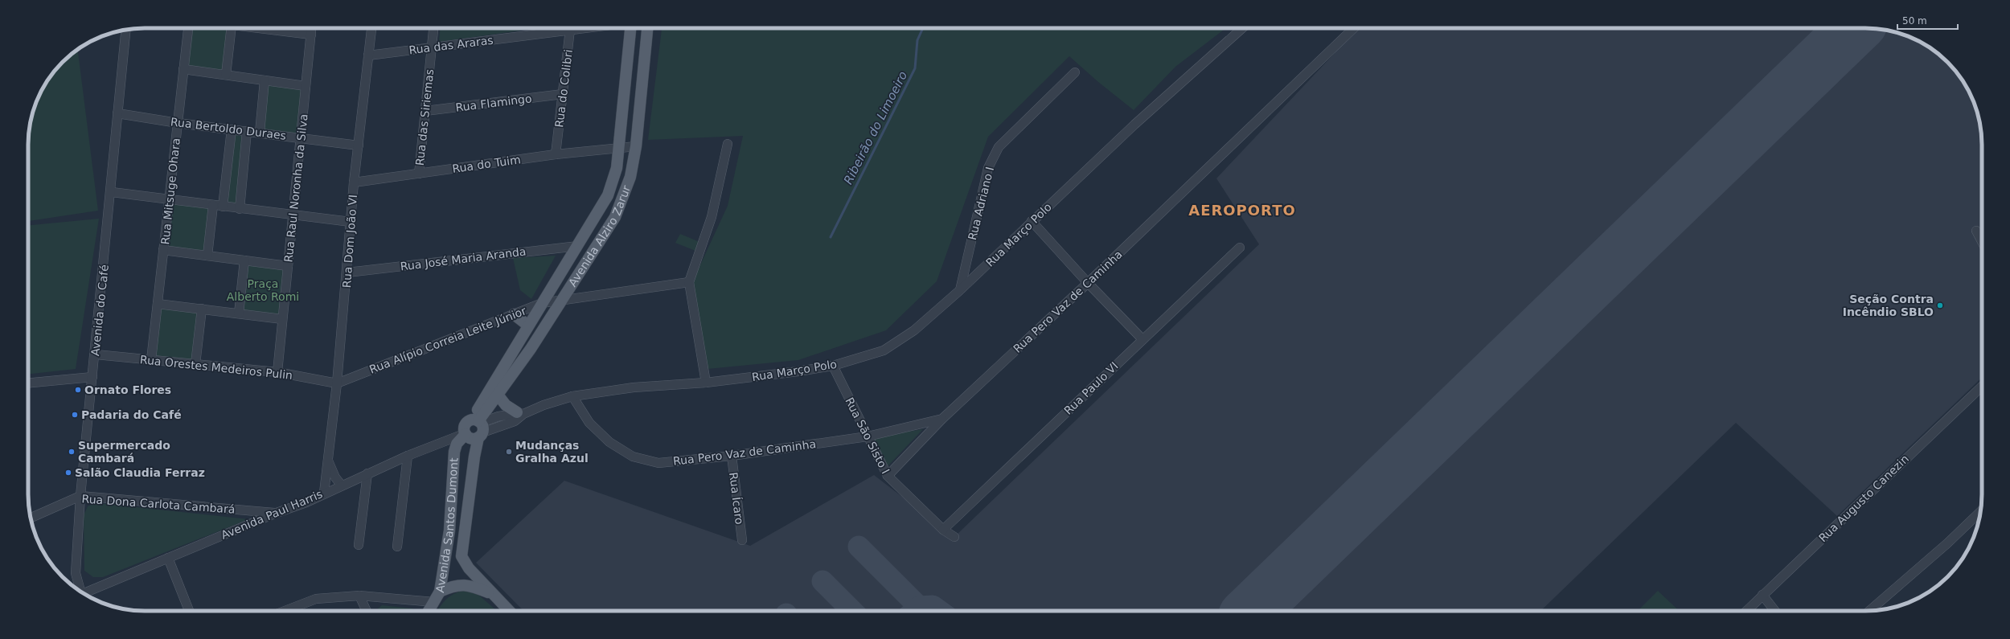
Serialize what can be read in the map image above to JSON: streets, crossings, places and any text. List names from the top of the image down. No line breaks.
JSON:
{"streets":{"main road":["Avenida Alziro Zarur","Avenida Santos Dumont"],"street":["Rua das Araras","Rua do Colibri","Rua Flamingo","Rua das Siriemas","Rua Bertoldo Duraes","Rua do Tuim","Rua Raul Noronha da Silva","Rua Mitsuge Ohara","Rua Adriano I","Rua Março Polo","Rua Dom João VI","Rua José Maria Aranda","Rua Pero Vaz de Caminha","Avenida do Café","Rua Alípio Correia Leite Júnior","Rua Orestes Medeiros Pulin","Rua Paulo VI","Rua São Sisto I","Rua Ícaro","Rua Augusto Canezin","Rua Dona Carlota Cambará","Avenida Paul Harris"]},"crossings":[["Rua das Araras","Rua das Siriemas"],["Rua das Araras","Rua Dom João VI"],["Rua do Colibri","Rua Flamingo"],["Rua do Colibri","Rua do Tuim"],["Rua Flamingo","Rua das Siriemas"],["Rua das Siriemas","Rua do Tuim"],["Rua Bertoldo Duraes","Rua Raul Noronha da Silva"],["Rua Bertoldo Duraes","Rua Mitsuge Ohara"],["Rua Bertoldo Duraes","Rua Dom João VI"],["Rua Bertoldo Duraes","Avenida do Café"],["Rua do Tuim","Avenida Alziro Zarur"],["Rua do Tuim","Rua Dom João VI"],["Rua Raul Noronha da Silva","Rua Orestes Medeiros Pulin"],["Rua Mitsuge Ohara","Rua Orestes Medeiros Pulin"],["Rua Adriano I","Rua Março Polo"],["Avenida Alziro Zarur","Rua Março Polo"],["Avenida Alziro Zarur","Rua José Maria Aranda"],["Avenida Alziro Zarur","Rua Alípio Correia Leite Júnior"],["Avenida Alziro Zarur","Avenida Santos Dumont"],["Rua Março Polo","Rua Pero Vaz de Caminha"],["Rua Março Polo","Rua São Sisto I"],["Rua Março Polo","Avenida Santos Dumont"],["Rua Dom João VI","Rua José Maria Aranda"],["Rua Dom João VI","Rua Alípio Correia Leite Júnior"],["Rua Dom João VI","Rua Orestes Medeiros Pulin"],["Rua Dom João VI","Avenida Paul Harris"],["Rua Pero Vaz de Caminha","Rua São Sisto I"],["Rua Pero Vaz de Caminha","Rua Ícaro"],["Avenida do Café","Rua Orestes Medeiros Pulin"],["Avenida do Café","Rua Dona Carlota Cambará"],["Rua Alípio Correia Leite Júnior","Rua Orestes Medeiros Pulin"],["Rua Paulo VI","Rua São Sisto I"],["Rua Dona Carlota Cambará","Avenida Paul Harris"],["Avenida Paul Harris","Avenida Santos Dumont"]],"districts":["AEROPORTO"],"water":["Ribeirão do Limoeiro"],"parks":["Praça Alberto Romi"],"places":["Seção Contra Incêndio SBLO","Ornato Flores","Padaria do Café","Supermercado Cambará","Mudanças Gralha Azul","Salão Claudia Ferraz"],"scale_bar":"50 m"}
